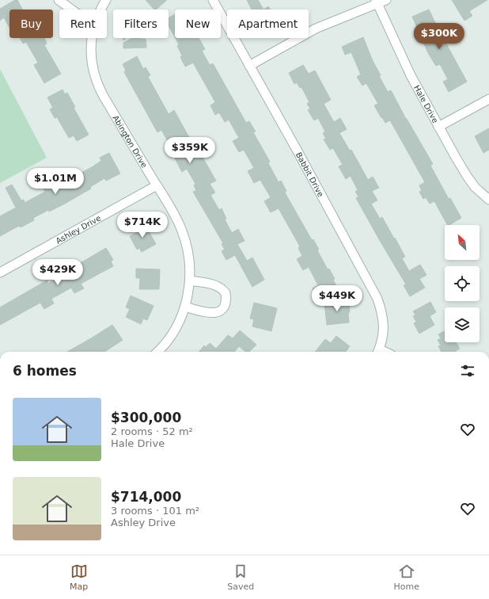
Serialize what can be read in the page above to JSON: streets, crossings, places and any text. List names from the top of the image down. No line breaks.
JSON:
{"streets":{"street":["Hale Drive","Abington Drive","Babbit Drive","Ashley Drive"]},"crossings":[["Abington Drive","Ashley Drive"]],"north":"top left","page":{"chip":["Buy","Rent","Filters","New","Apartment"],"price":["$300K","$359K","$1.01M","$714K","$429K","$449K"],"heading":"6 homes","list":[{"name":"$300,000","note":"2 rooms · 52 m² · Hale Drive"},{"name":"$714,000","note":"3 rooms · 101 m² · Ashley Drive"}],"tabs":["Map","Saved","Home"]}}
